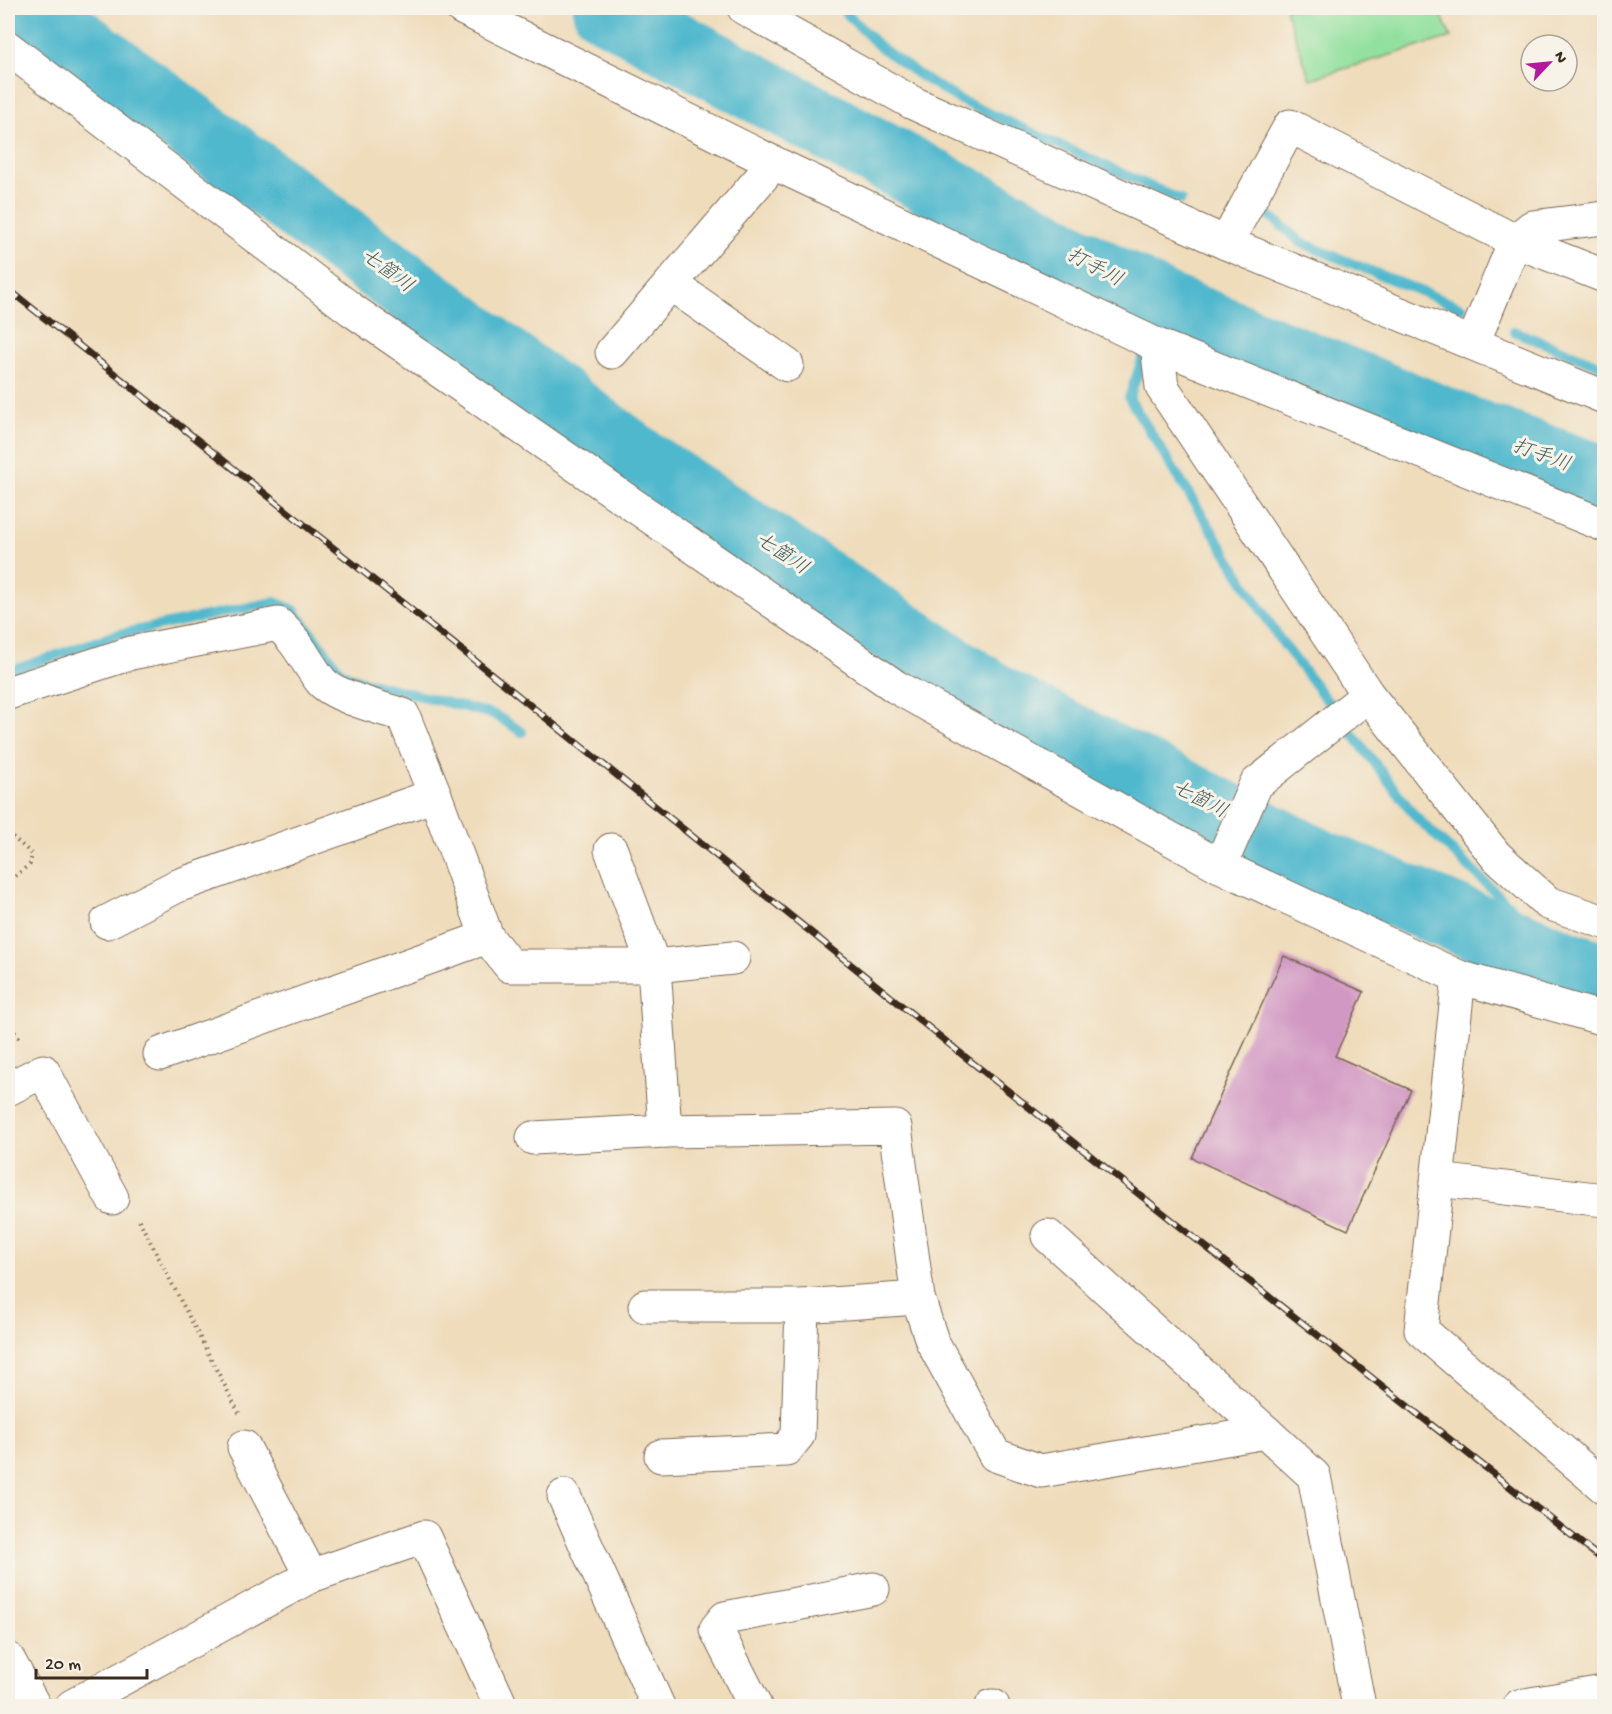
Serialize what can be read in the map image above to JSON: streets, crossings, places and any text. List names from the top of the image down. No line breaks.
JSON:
{"water":["打手川","七箇川"],"scale_bar":"20 m","north":"top right"}
